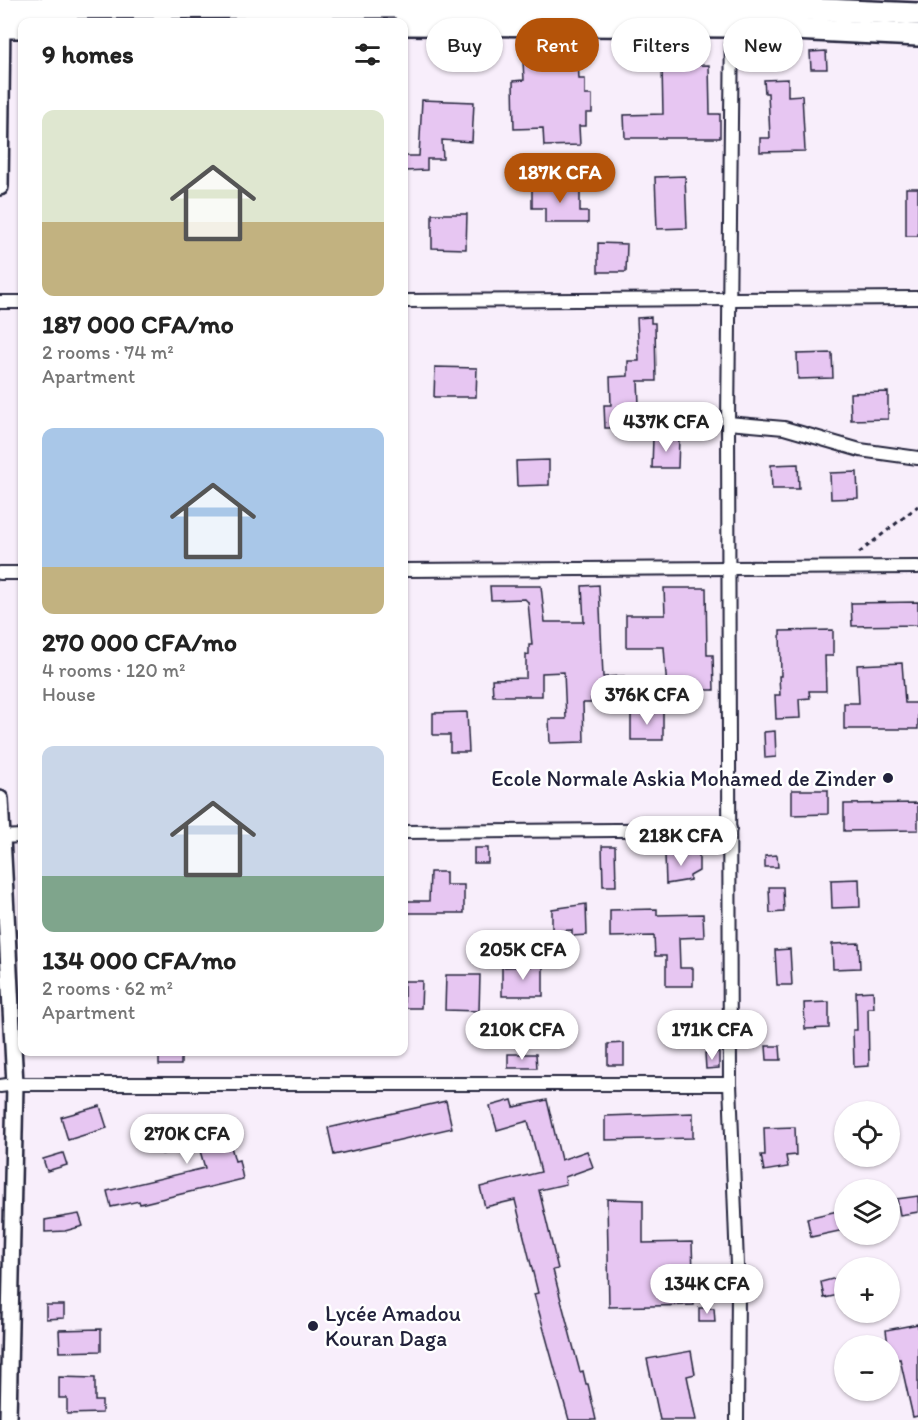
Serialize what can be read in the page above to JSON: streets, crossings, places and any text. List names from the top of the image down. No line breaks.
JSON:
{"places":["Ecole Normale Askia Mohamed de Zinder","Lycée Amadou Kouran Daga"],"page":{"chip":["Buy","Rent","Filters","New"],"heading":"9 homes","list":[{"name":"187 000 CFA/mo","note":"2 rooms · 74 m² · Apartment"},{"name":"270 000 CFA/mo","note":"4 rooms · 120 m² · House"},{"name":"134 000 CFA/mo","note":"2 rooms · 62 m² · Apartment"}],"price":["187K CFA","437K CFA","376K CFA","218K CFA","205K CFA","210K CFA","171K CFA","270K CFA","134K CFA"],"map_buttons":["+","−"]}}
